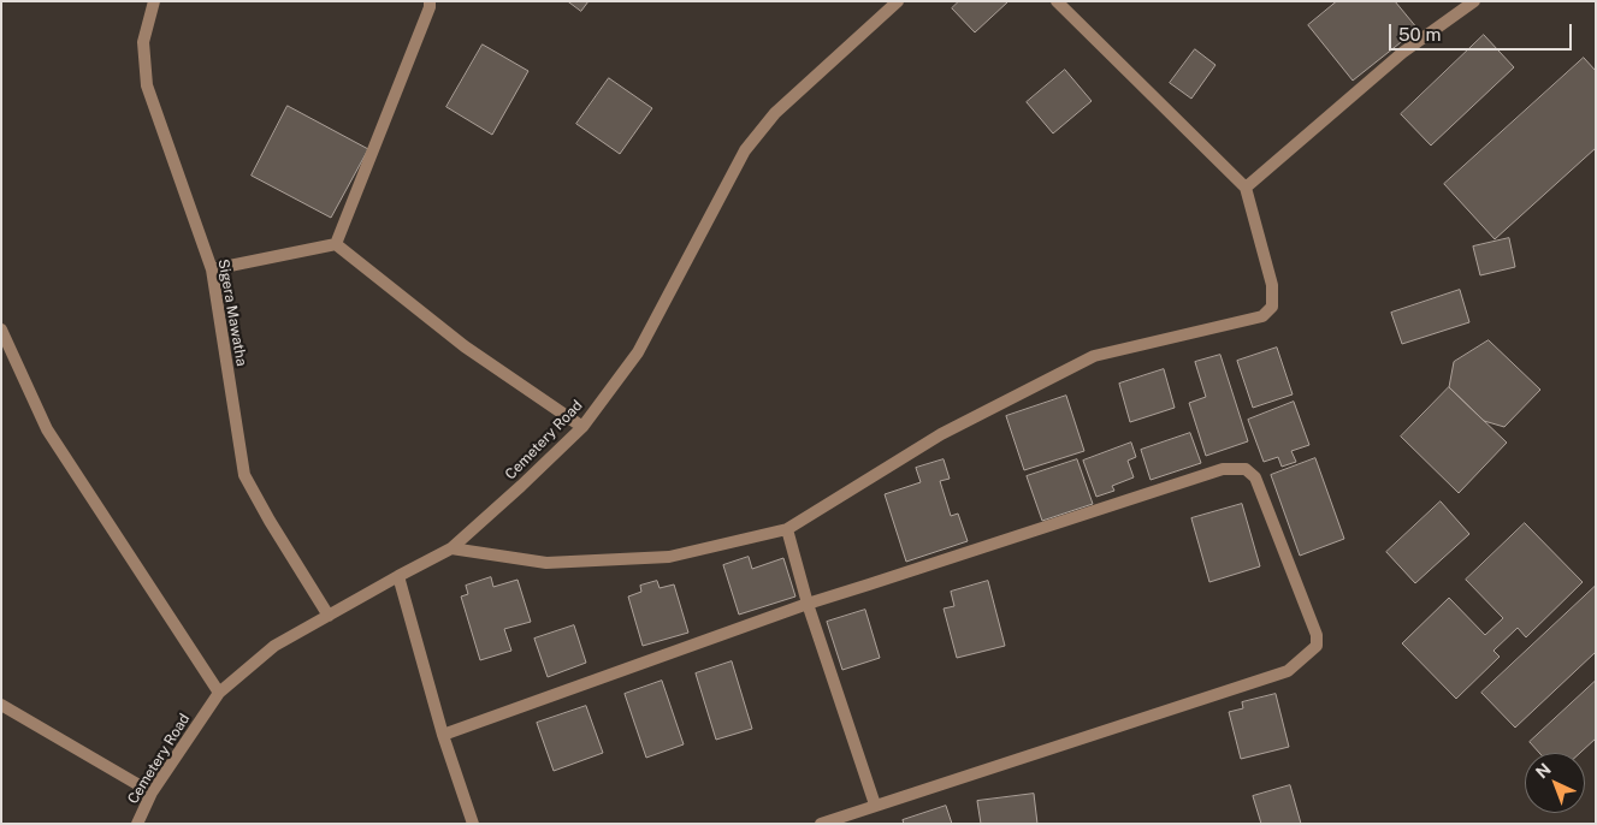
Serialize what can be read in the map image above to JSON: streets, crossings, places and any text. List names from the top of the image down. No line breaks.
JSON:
{"streets":{"street":["Sigera Mawatha","Cemetery Road"]},"crossings":[["Sigera Mawatha","Cemetery Road"]],"scale_bar":"50 m","north":"top left"}
